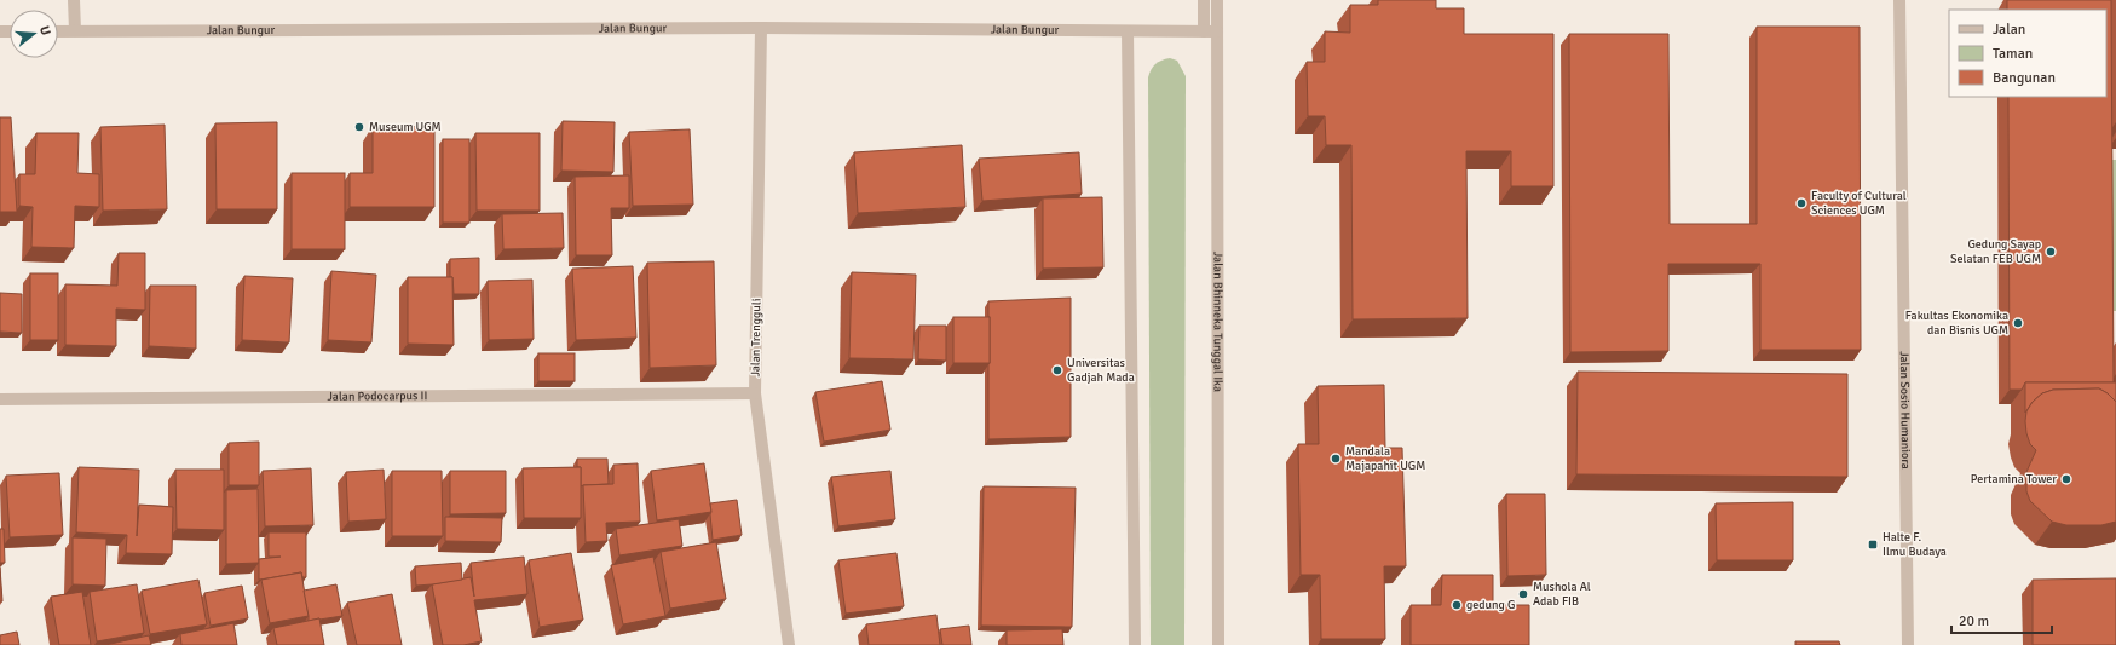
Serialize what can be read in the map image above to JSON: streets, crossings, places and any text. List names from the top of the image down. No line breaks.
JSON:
{"streets":{"street":["Jalan Bungur","Jalan Bhinneka Tunggal Ika","Jalan Trengguli","Jalan Podocarpus II","Jalan Sosio Humaniora"]},"crossings":[["Jalan Bungur","Jalan Bhinneka Tunggal Ika"],["Jalan Bungur","Jalan Trengguli"],["Jalan Trengguli","Jalan Podocarpus II"]],"places":{"other":["Museum UGM","Faculty of Cultural Sciences UGM","Gedung Sayap Selatan FEB UGM","Fakultas Ekonomika dan Bisnis UGM","Universitas Gadjah Mada","Mandala Majapahit UGM","Pertamina Tower","Mushola Al Adab FIB","gedung G"],"transit":["Halte F. Ilmu Budaya"]},"legend":["Jalan","Taman","Bangunan"],"scale_bar":"20 m","north":"right"}
